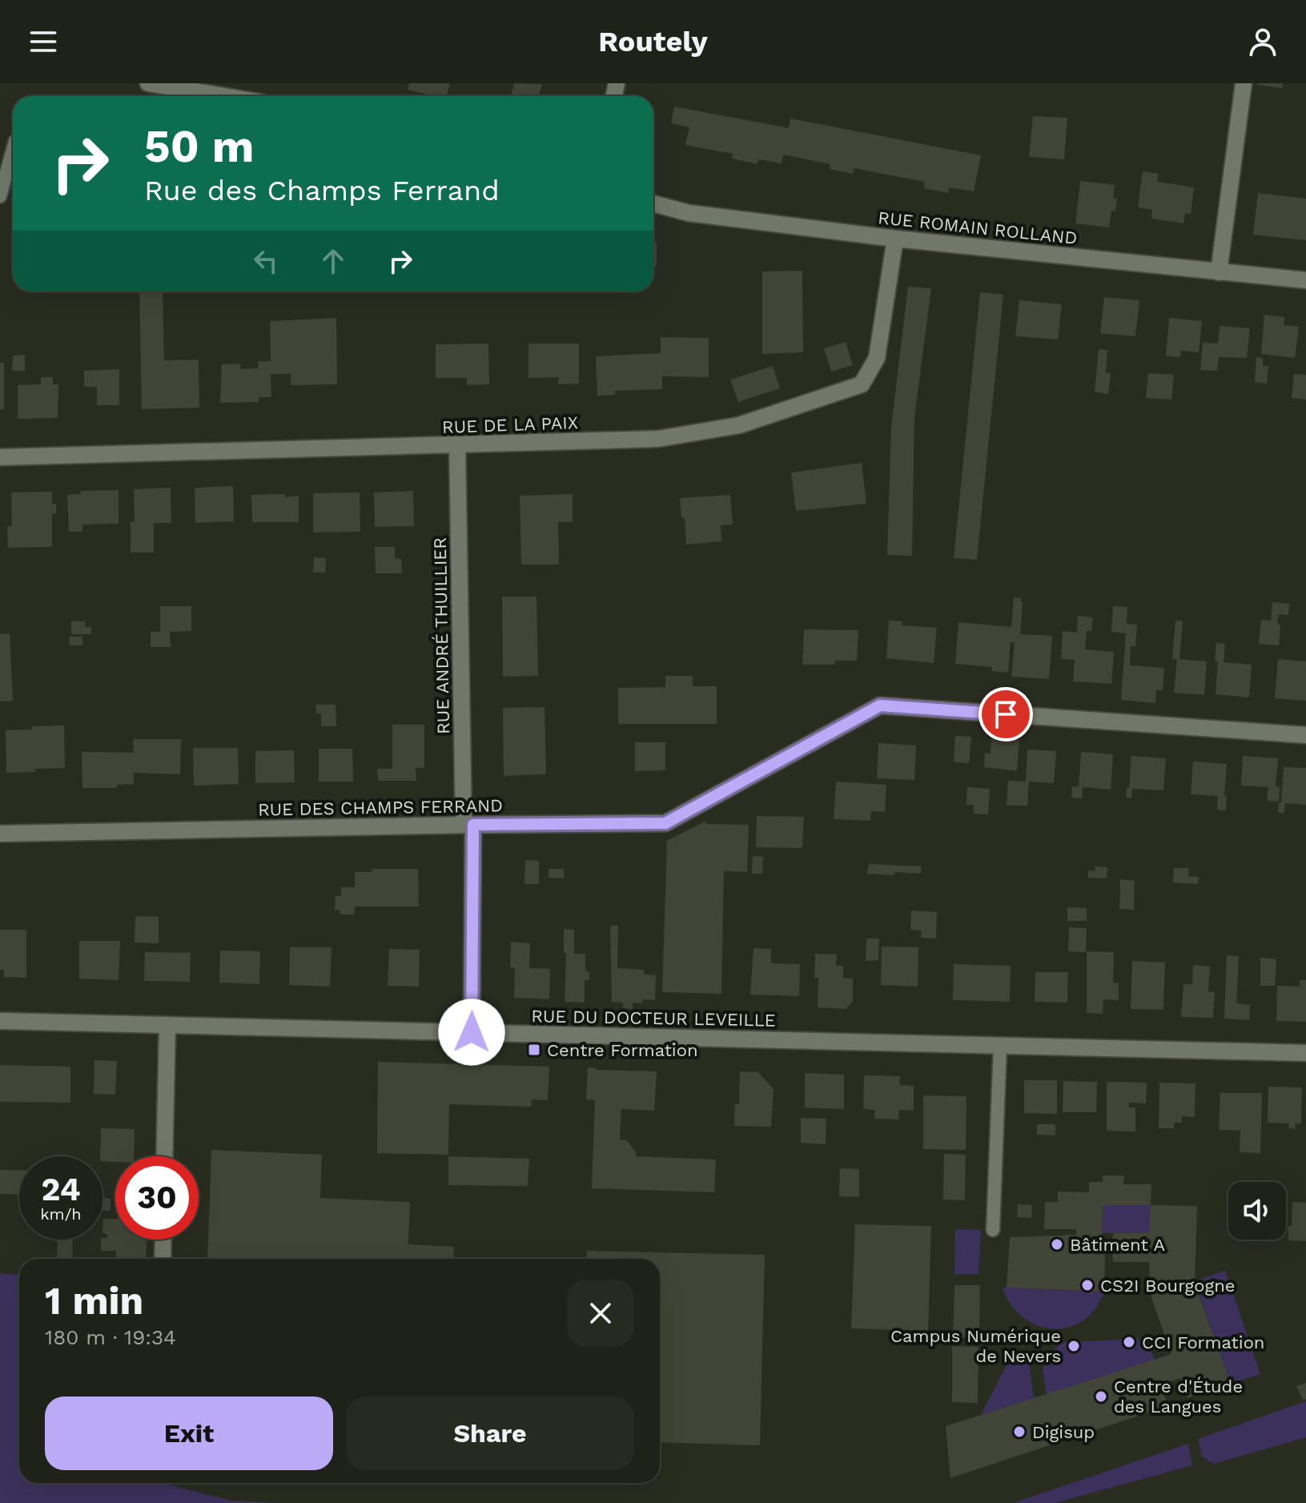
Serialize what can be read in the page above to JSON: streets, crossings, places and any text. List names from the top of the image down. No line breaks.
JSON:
{"streets":{"street":["RUE ROMAIN ROLLAND","RUE DE LA PAIX","RUE ANDRÉ THUILLIER","RUE DES CHAMPS FERRAND","RUE DU DOCTEUR LEVEILLE"]},"crossings":[["RUE ROMAIN ROLLAND","RUE DE LA PAIX"],["RUE DE LA PAIX","RUE ANDRÉ THUILLIER"],["RUE ANDRÉ THUILLIER","RUE DES CHAMPS FERRAND"],["RUE ANDRÉ THUILLIER","RUE DU DOCTEUR LEVEILLE"]],"places":{"transit":["Centre Formation"],"other":["Bâtiment A","CS2I Bourgogne","CCI Formation","Campus Numérique de Nevers","Centre d'Étude des Langues","Digisup"]},"page":{"header":"Routely","turn":["50 m","Rue des Champs Ferrand"],"speed":"24 km/h","limit":"30","heading":["1 min","180 m · 19:34"],"buttons":["Exit","Share"]}}
